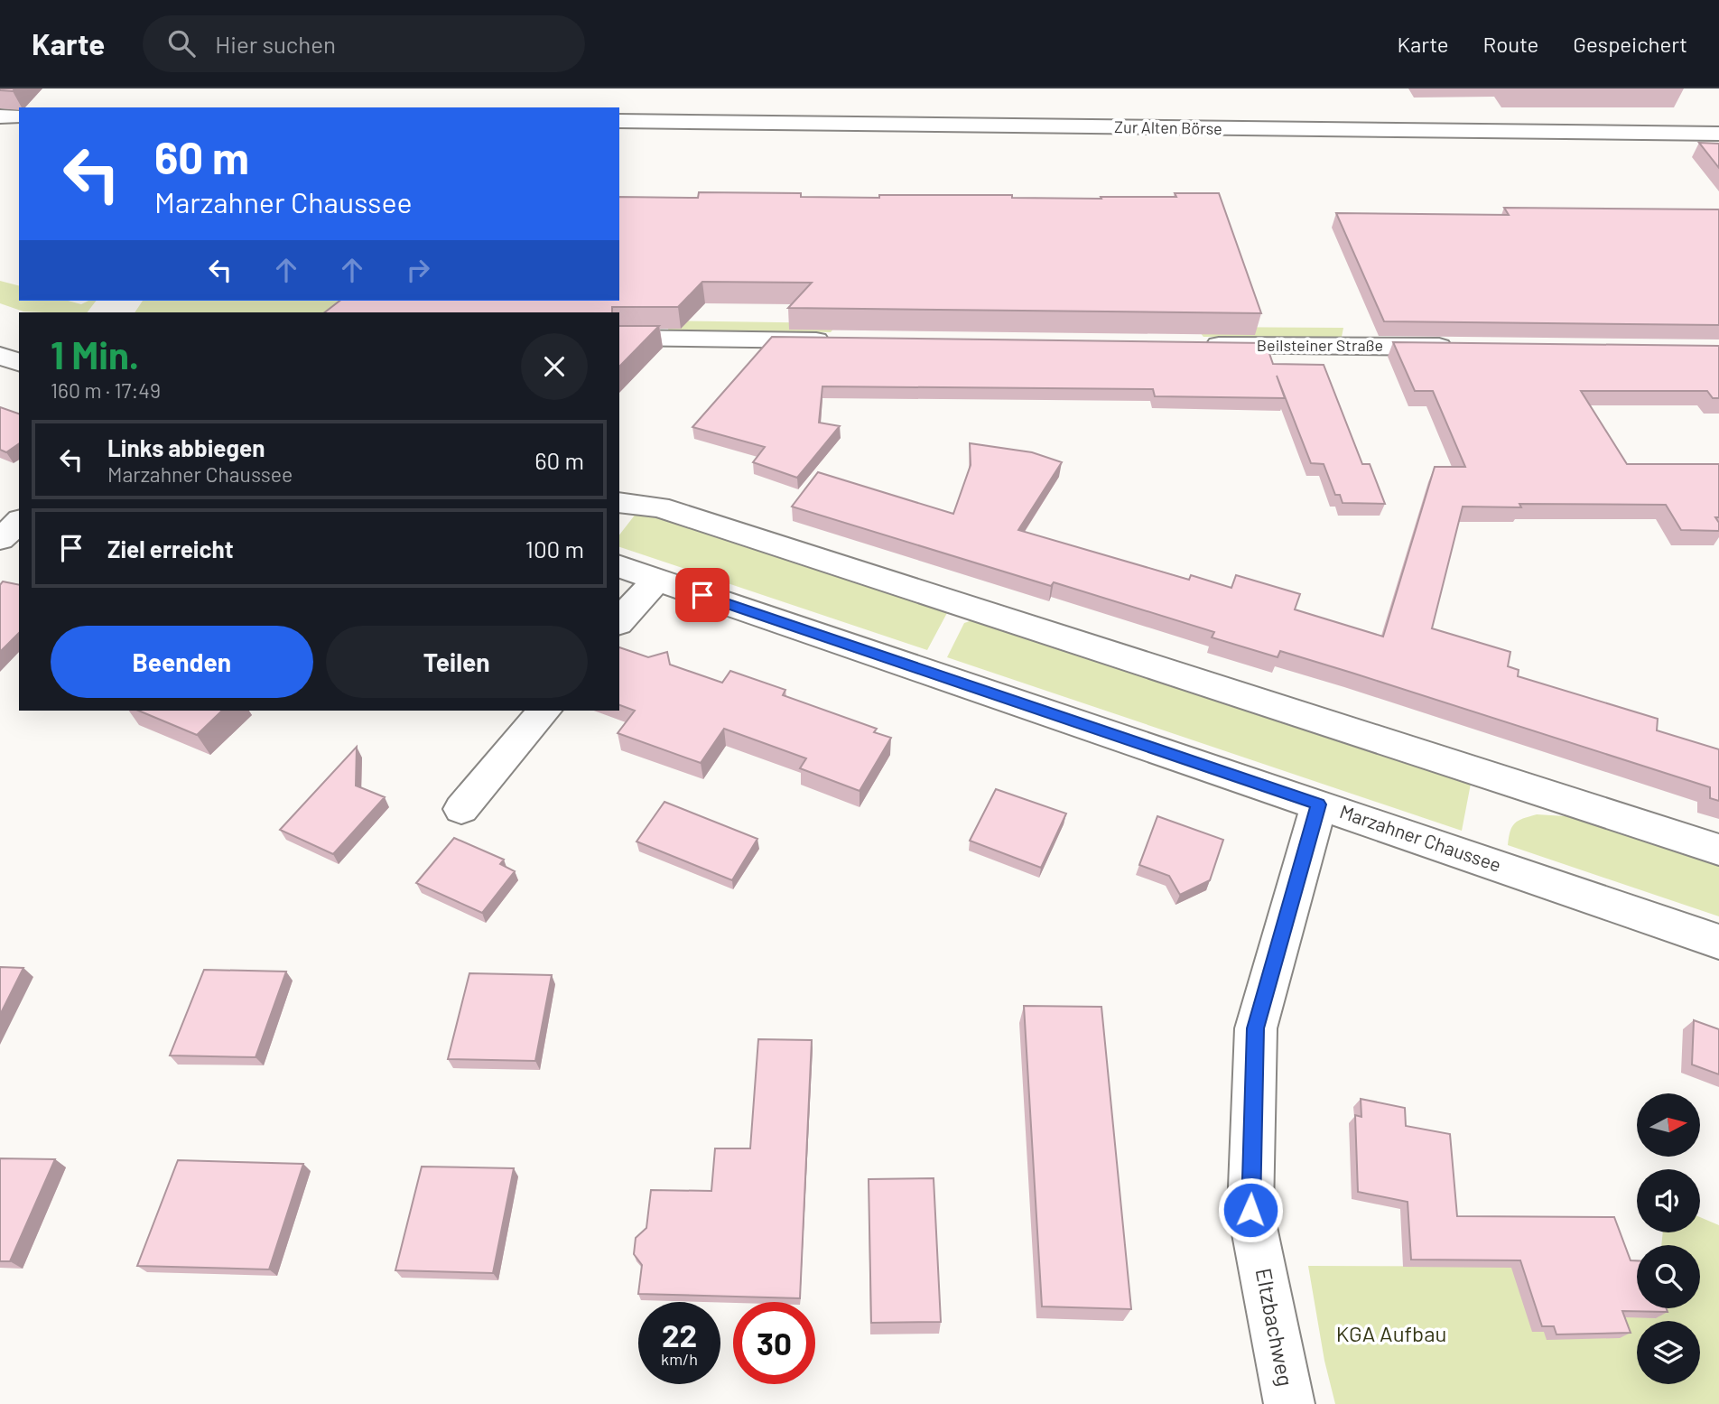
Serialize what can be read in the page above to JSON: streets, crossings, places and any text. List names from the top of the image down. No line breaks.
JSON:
{"streets":{"street":["Zur Alten Börse","Beilsteiner Straße","Marzahner Chaussee","Eltzbachweg"]},"crossings":[["Marzahner Chaussee","Eltzbachweg"]],"parks":["KGA Aufbau"],"north":"right","page":{"header":"Karte","search":"Hier suchen","nav":["Karte","Route","Gespeichert"],"turn":["60 m","Marzahner Chaussee"],"heading":["1 Min.","160 m · 17:49"],"list":[{"name":"Links abbiegen","note":"Marzahner Chaussee","value":"60 m"},{"name":"Ziel erreicht","value":"100 m"}],"buttons":["Beenden","Teilen"],"speed":"22 km/h","limit":"30"}}
